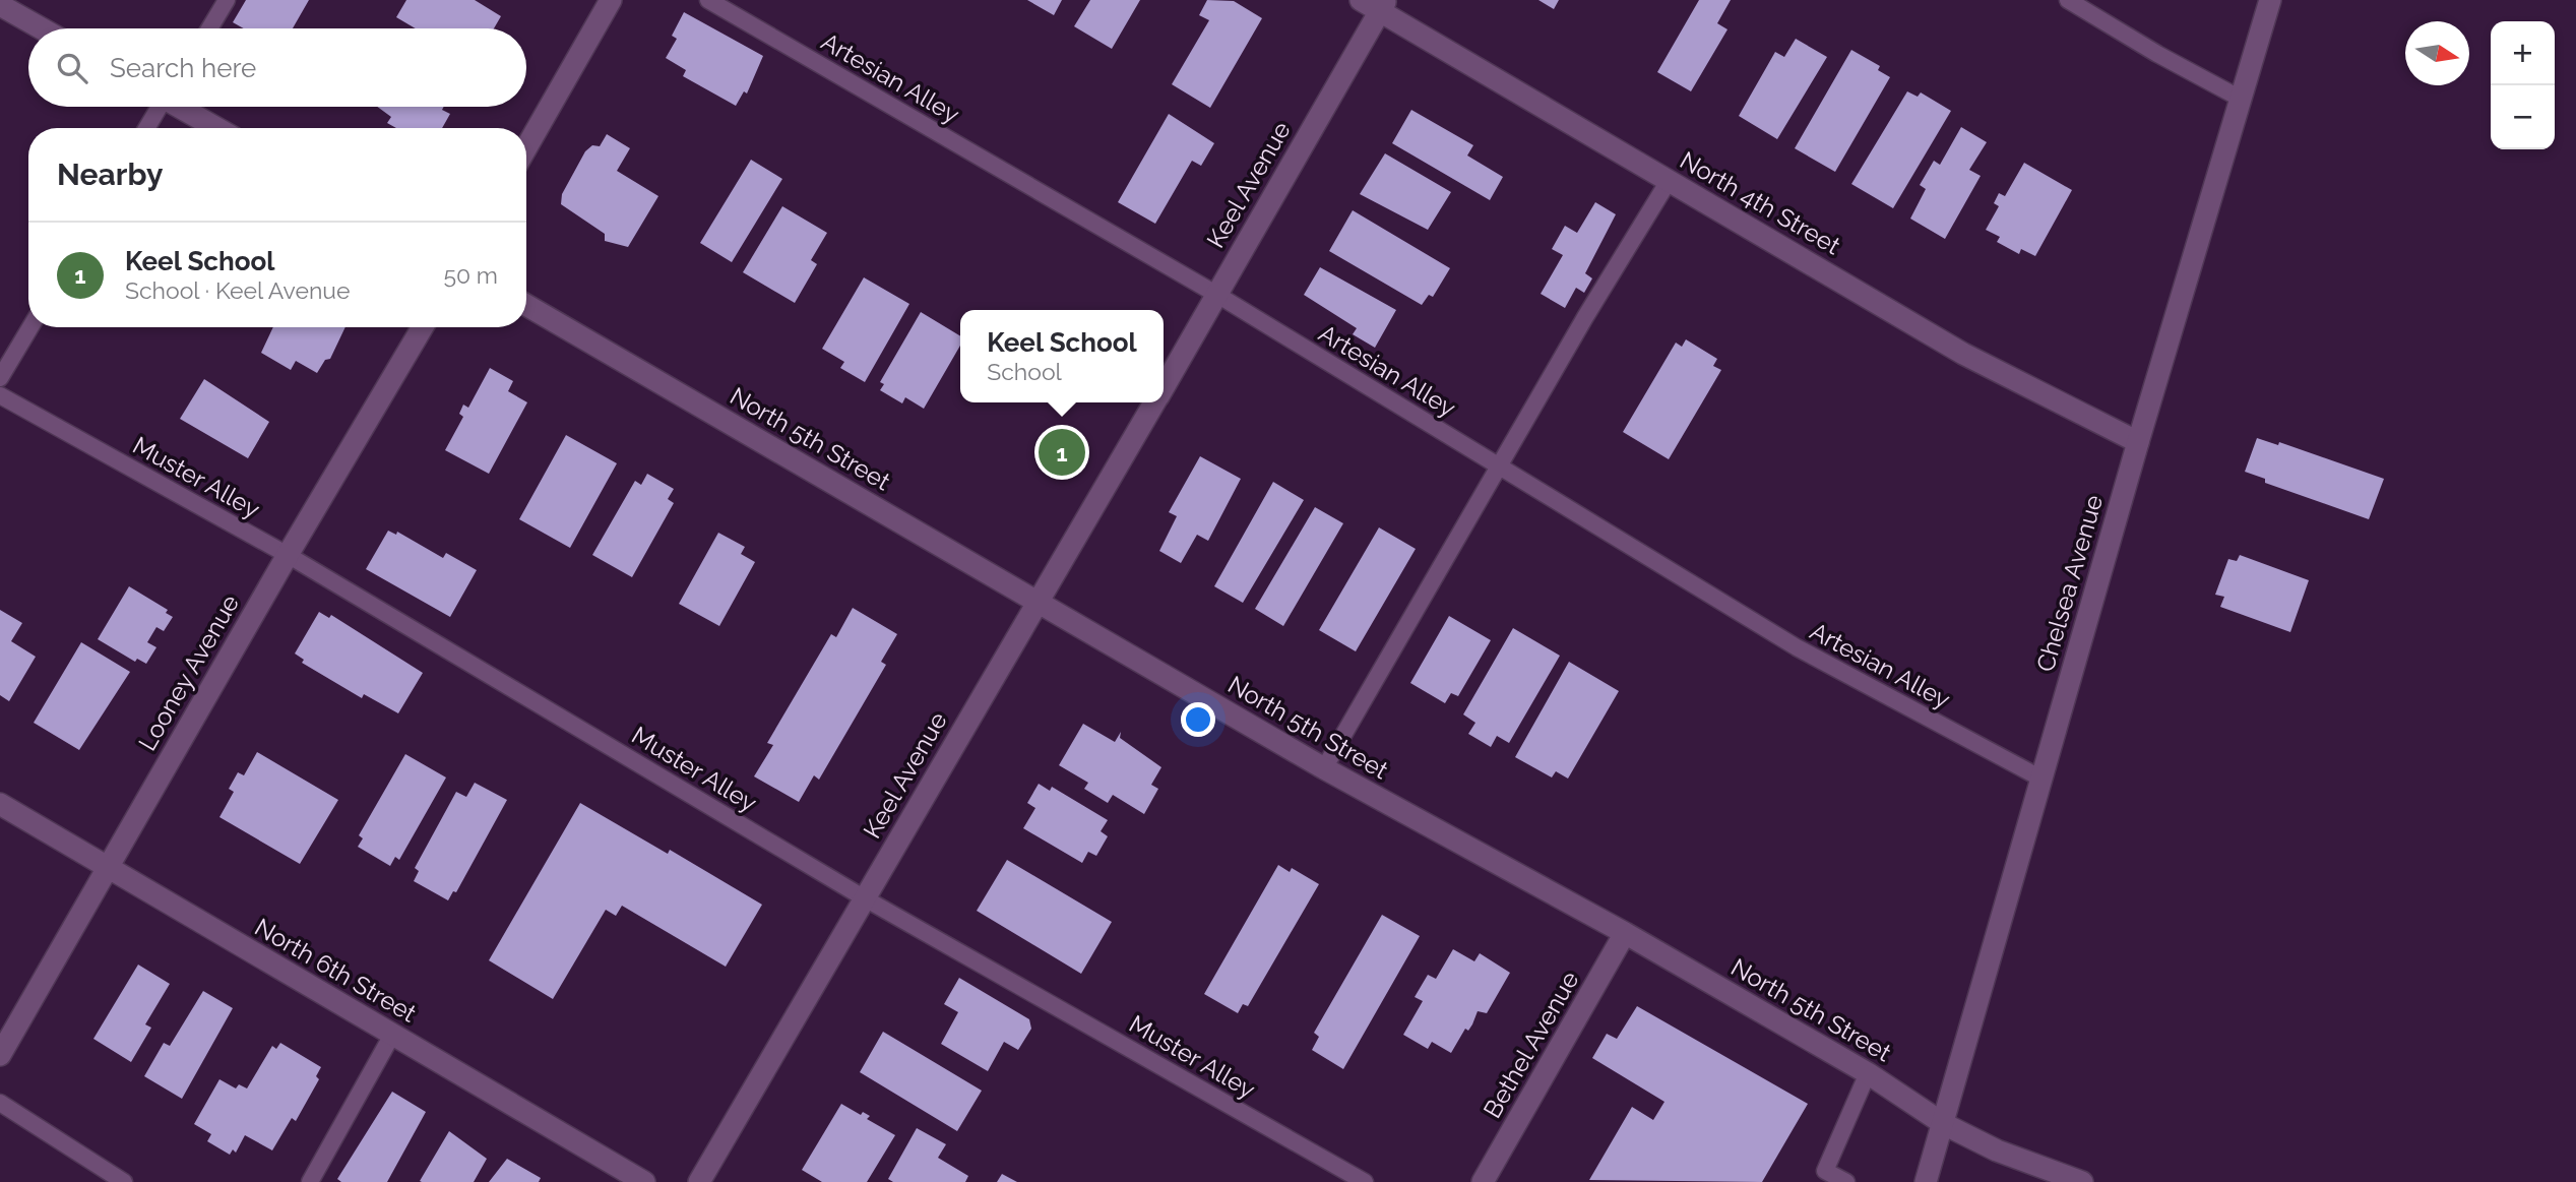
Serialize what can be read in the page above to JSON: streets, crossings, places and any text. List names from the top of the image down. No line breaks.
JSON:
{"streets":{"street":["Keel Avenue","North 4th Street","North 5th Street","Chelsea Avenue","Looney Avenue","North 6th Street","Bethel Avenue"],"lane":["Artesian Alley","Muster Alley"]},"crossings":[["Artesian Alley","Keel Avenue"],["Artesian Alley","Chelsea Avenue"],["Keel Avenue","North 4th Street"],["Keel Avenue","North 5th Street"],["Keel Avenue","Muster Alley"],["North 4th Street","Chelsea Avenue"],["North 5th Street","Chelsea Avenue"],["North 5th Street","Bethel Avenue"],["Muster Alley","Looney Avenue"],["Looney Avenue","North 6th Street"]],"north":"right","page":{"map_buttons":["+","−"],"search":"Search here","heading":"Nearby","list":[{"mark":"1","name":"Keel School","note":"School · Keel Avenue","value":"50 m"}],"popup":["Keel School","School"],"pins":"1"}}
